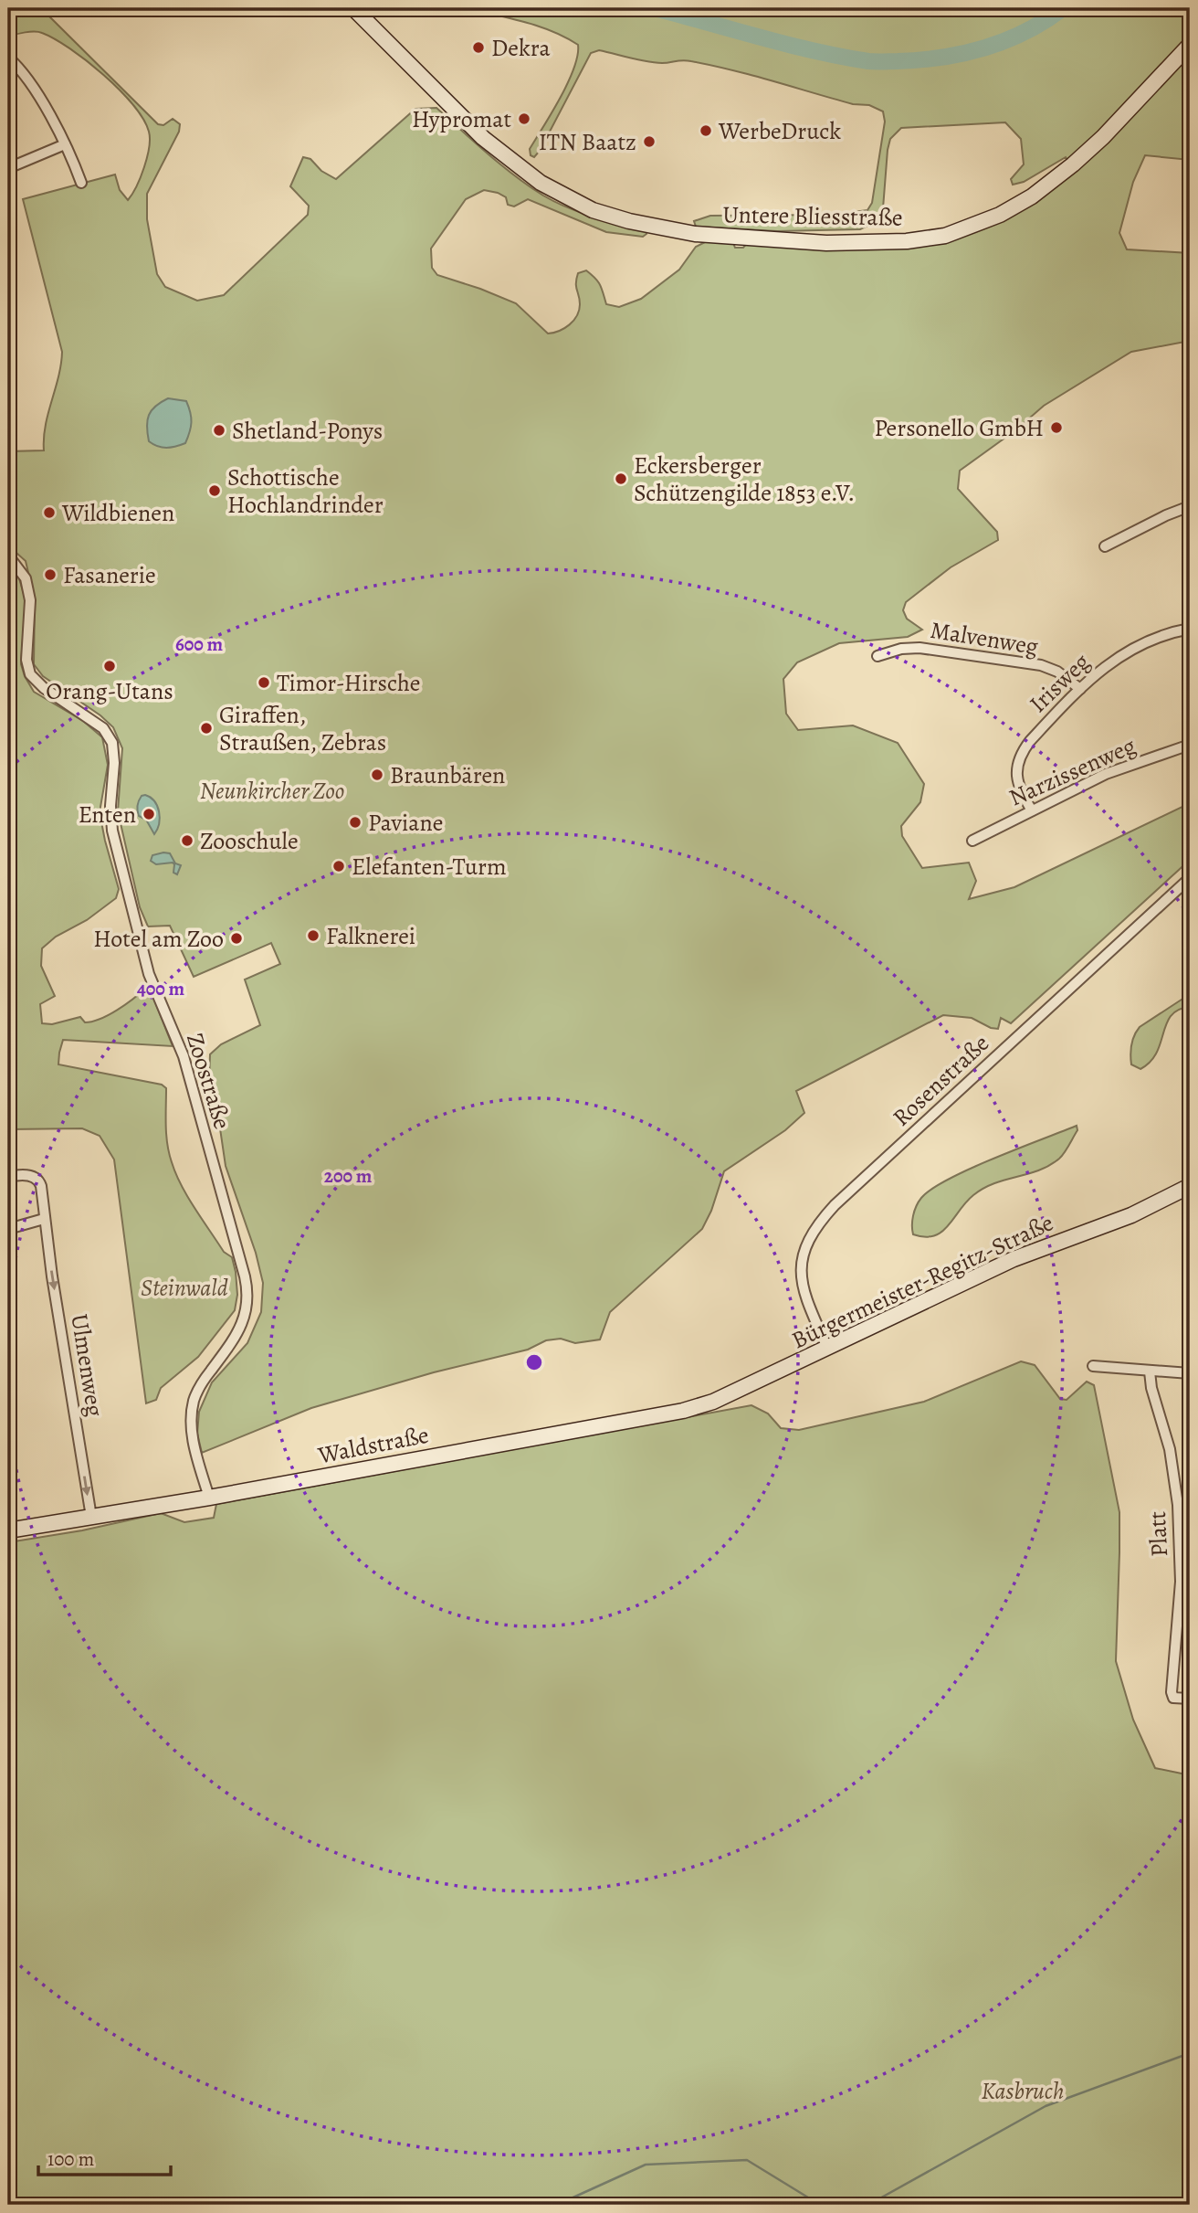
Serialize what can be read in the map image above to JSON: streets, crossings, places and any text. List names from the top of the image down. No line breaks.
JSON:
{"streets":{"street":["Untere Bliesstraße","Malvenweg","Irisweg","Narzissenweg","Rosenstraße","Zoostraße","Bürgermeister-Regitz-Straße","Ulmenweg","Waldstraße","Platt"]},"crossings":[["Malvenweg","Irisweg"],["Irisweg","Narzissenweg"],["Rosenstraße","Bürgermeister-Regitz-Straße"],["Zoostraße","Waldstraße"],["Bürgermeister-Regitz-Straße","Waldstraße"],["Ulmenweg","Waldstraße"]],"one_way":["Ulmenweg"],"parks":["Neunkircher Zoo","Steinwald","Kasbruch"],"places":["Dekra","Hypromat","WerbeDruck","ITN Baatz","Personello GmbH","Shetland-Ponys","Eckersberger Schützengilde 1853 e.V.","Schottische Hochlandrinder","Wildbienen","Fasanerie","Orang-Utans","Timor-Hirsche","Giraffen, Straußen, Zebras","Braunbären","Enten","Paviane","Zooschule","Elefanten-Turm","Falknerei","Hotel am Zoo"],"scale_bar":"100 m","rings":["600 m","400 m","200 m"]}
